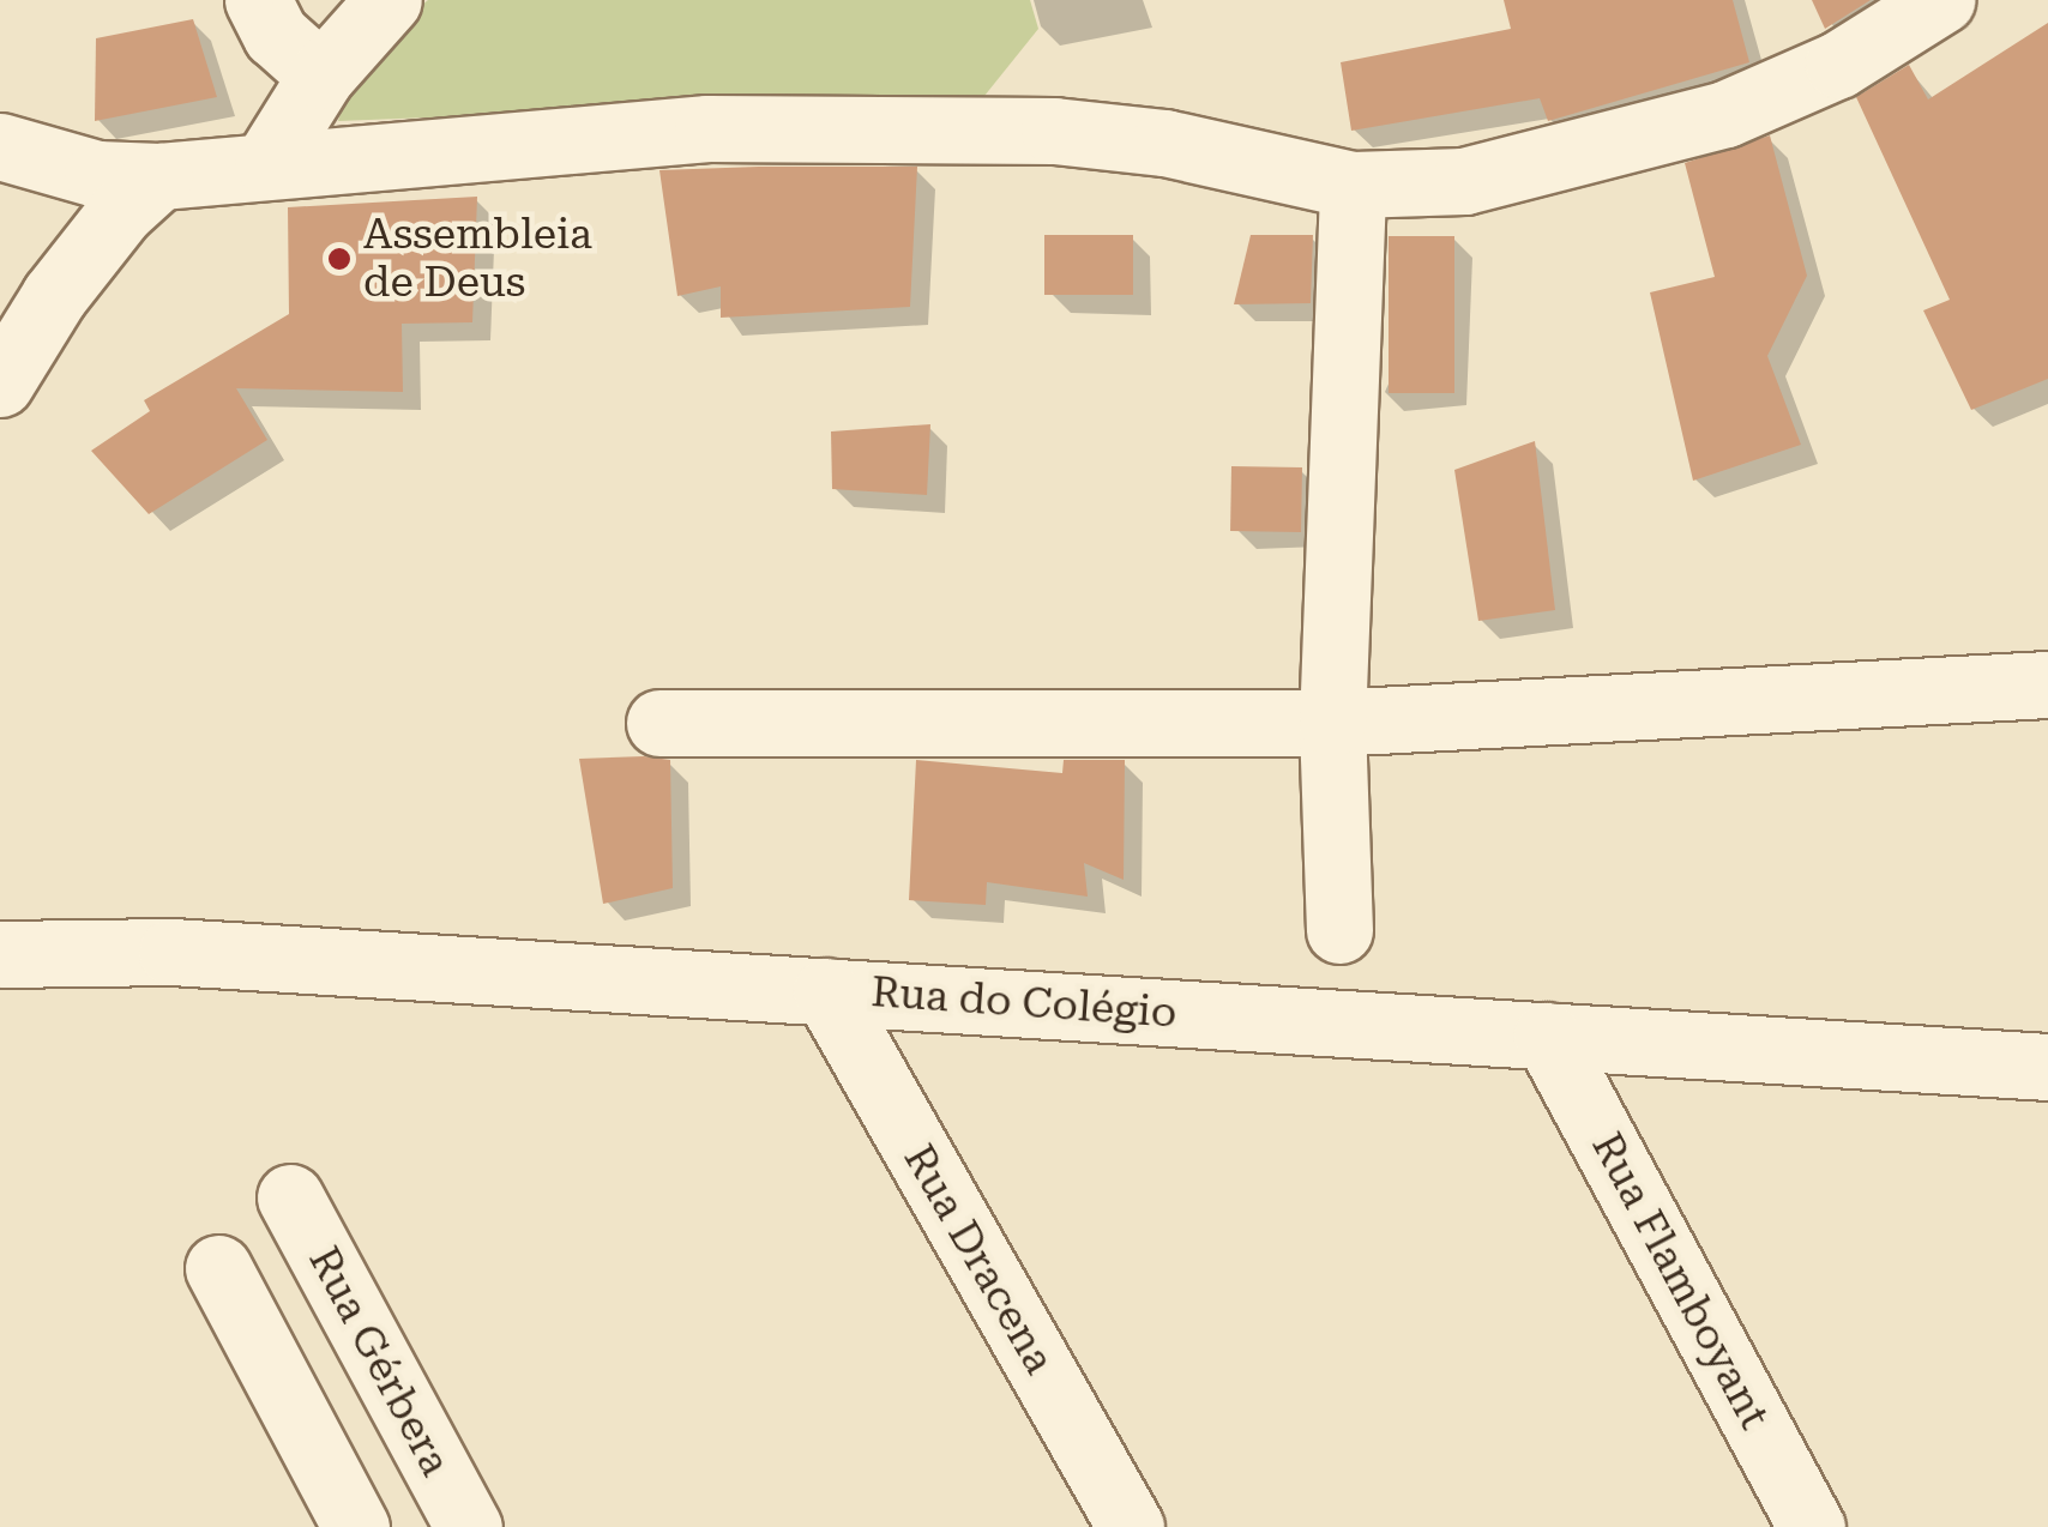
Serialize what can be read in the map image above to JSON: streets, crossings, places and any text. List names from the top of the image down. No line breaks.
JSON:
{"streets":{"street":["Rua do Colégio","Rua Dracena","Rua Flamboyant","Rua Gérbera"]},"crossings":[["Rua do Colégio","Rua Dracena"],["Rua do Colégio","Rua Flamboyant"]],"places":["Assembleia de Deus"]}
